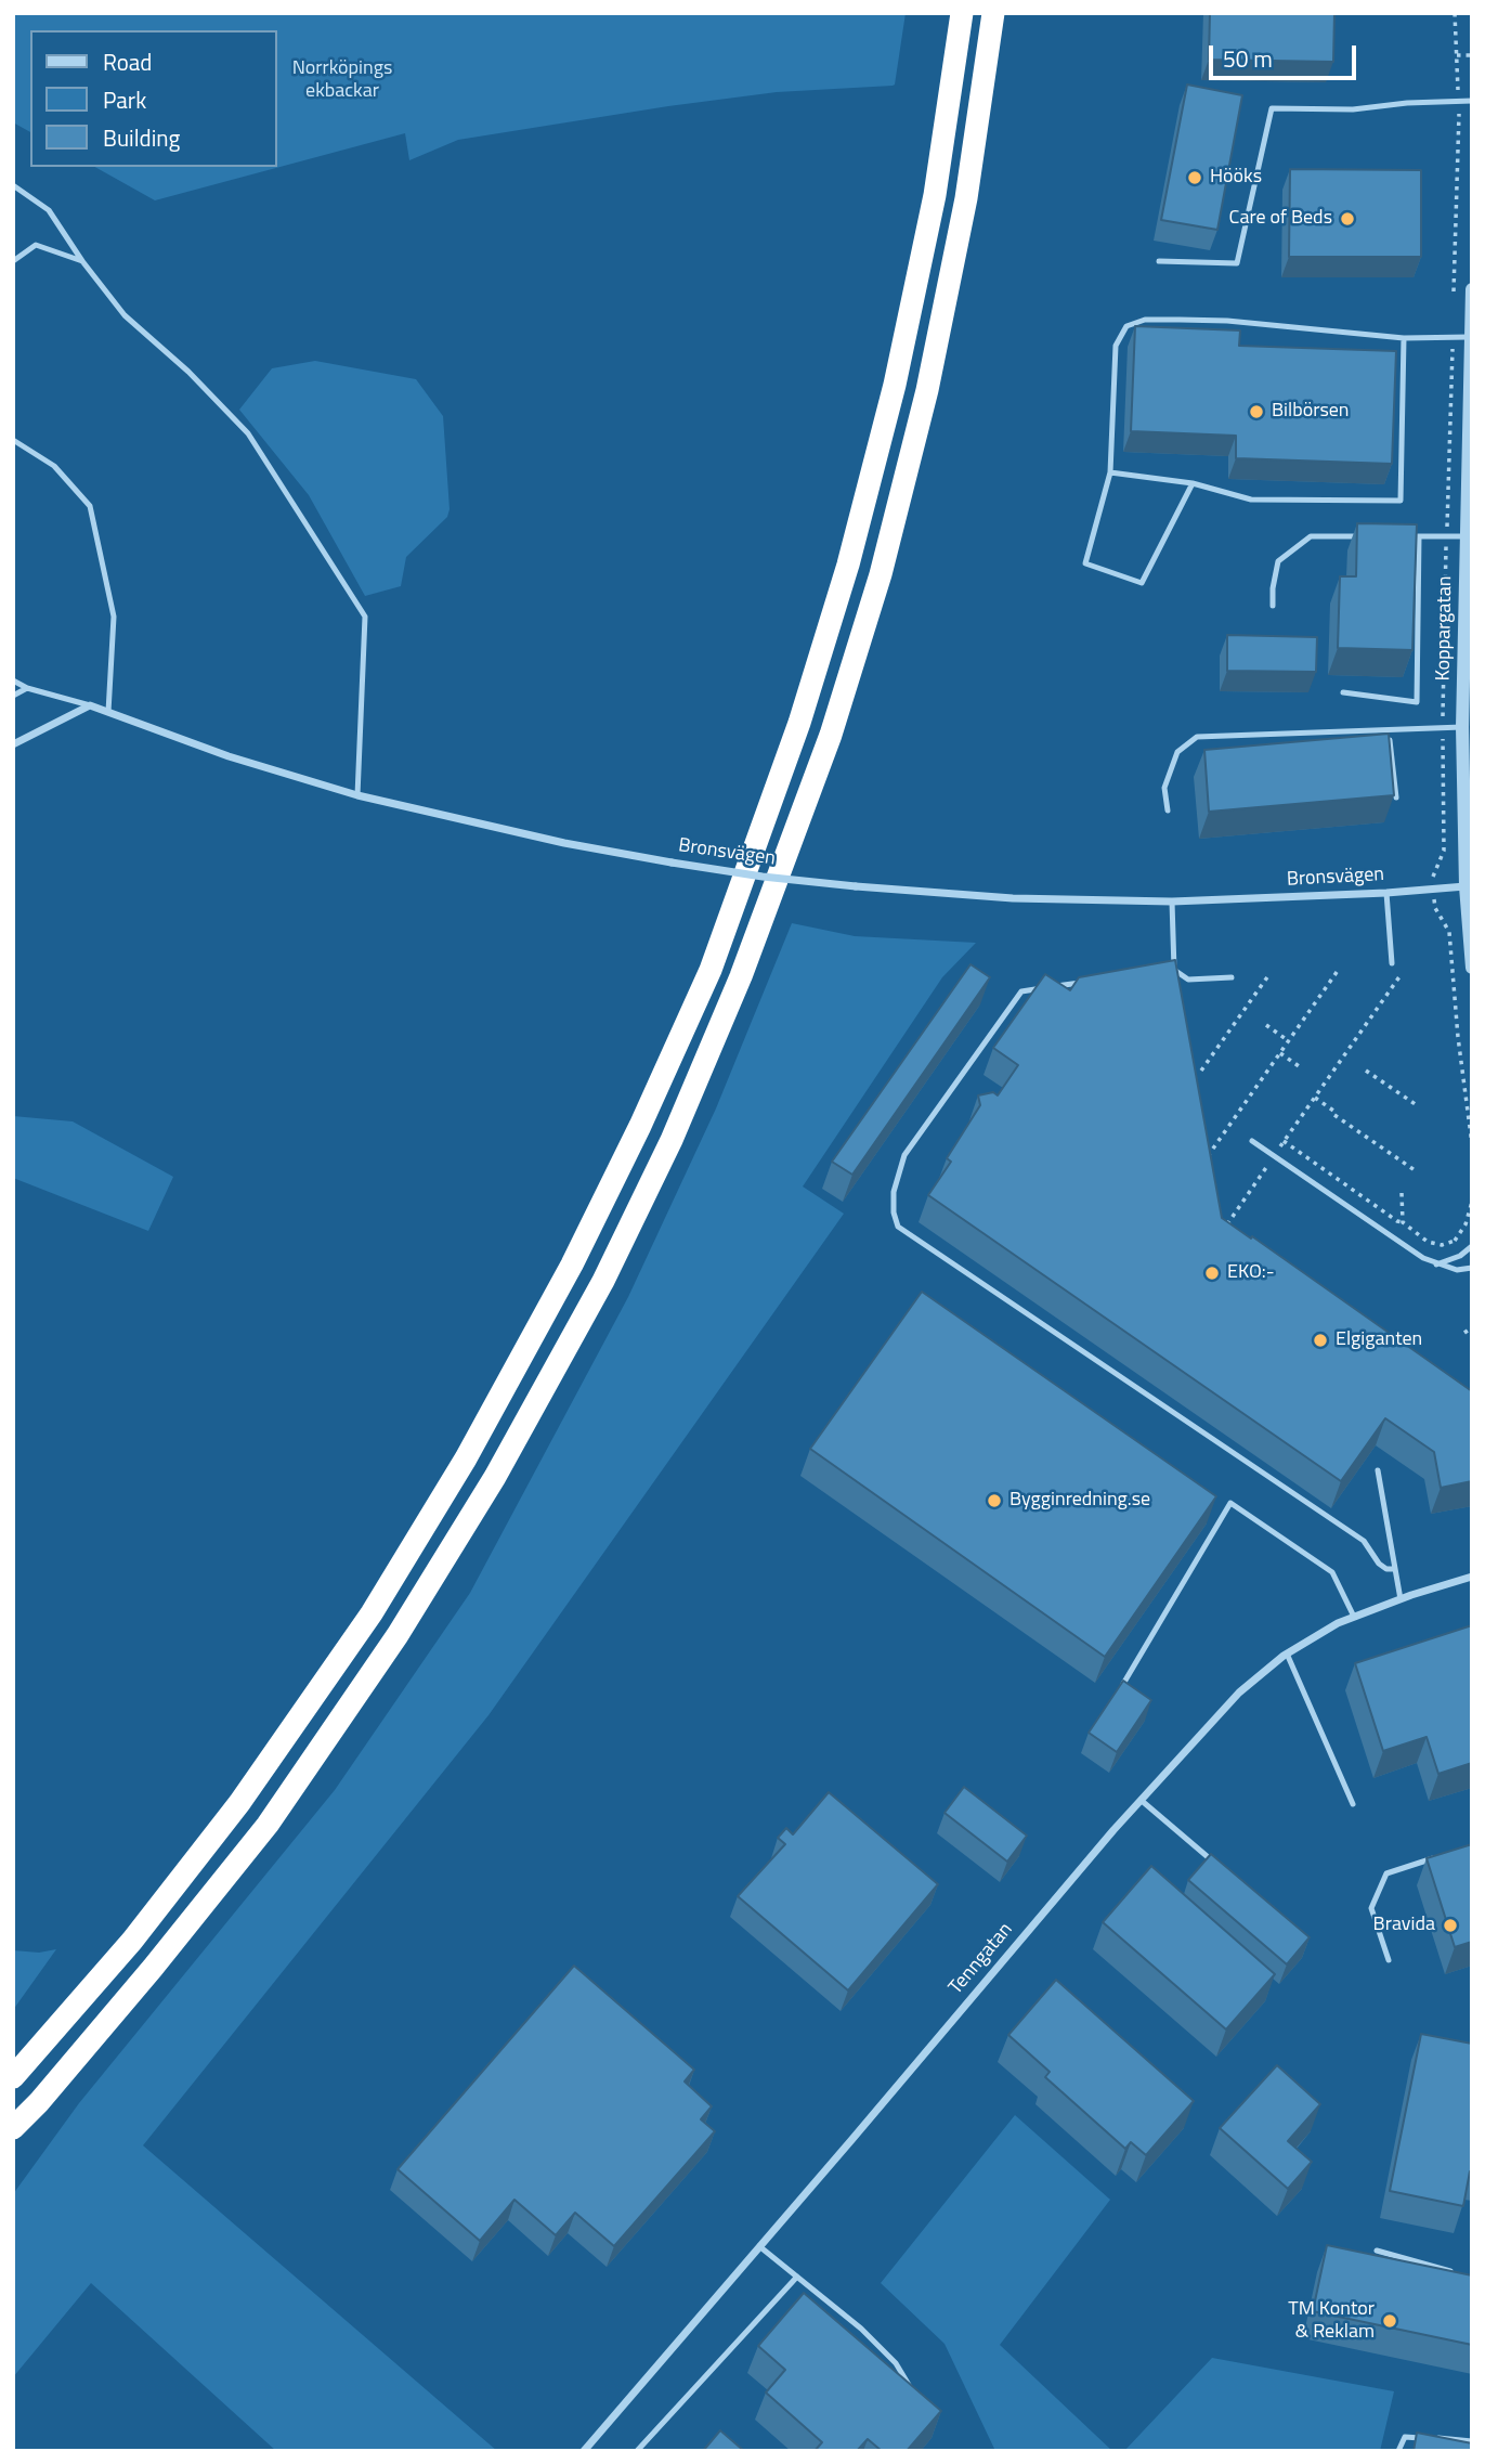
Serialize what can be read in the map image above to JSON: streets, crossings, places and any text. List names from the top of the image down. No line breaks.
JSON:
{"streets":{"street":["Koppargatan","Bronsvägen","Tenngatan"]},"crossings":[["Koppargatan","Bronsvägen"]],"parks":["Norrköpings ekbackar"],"places":["Hööks","Care of Beds","Bilbörsen","EKO:-","Elgiganten","Bygginredning.se","Bravida","TM Kontor & Reklam"],"legend":["Road","Park","Building"],"scale_bar":"50 m"}
